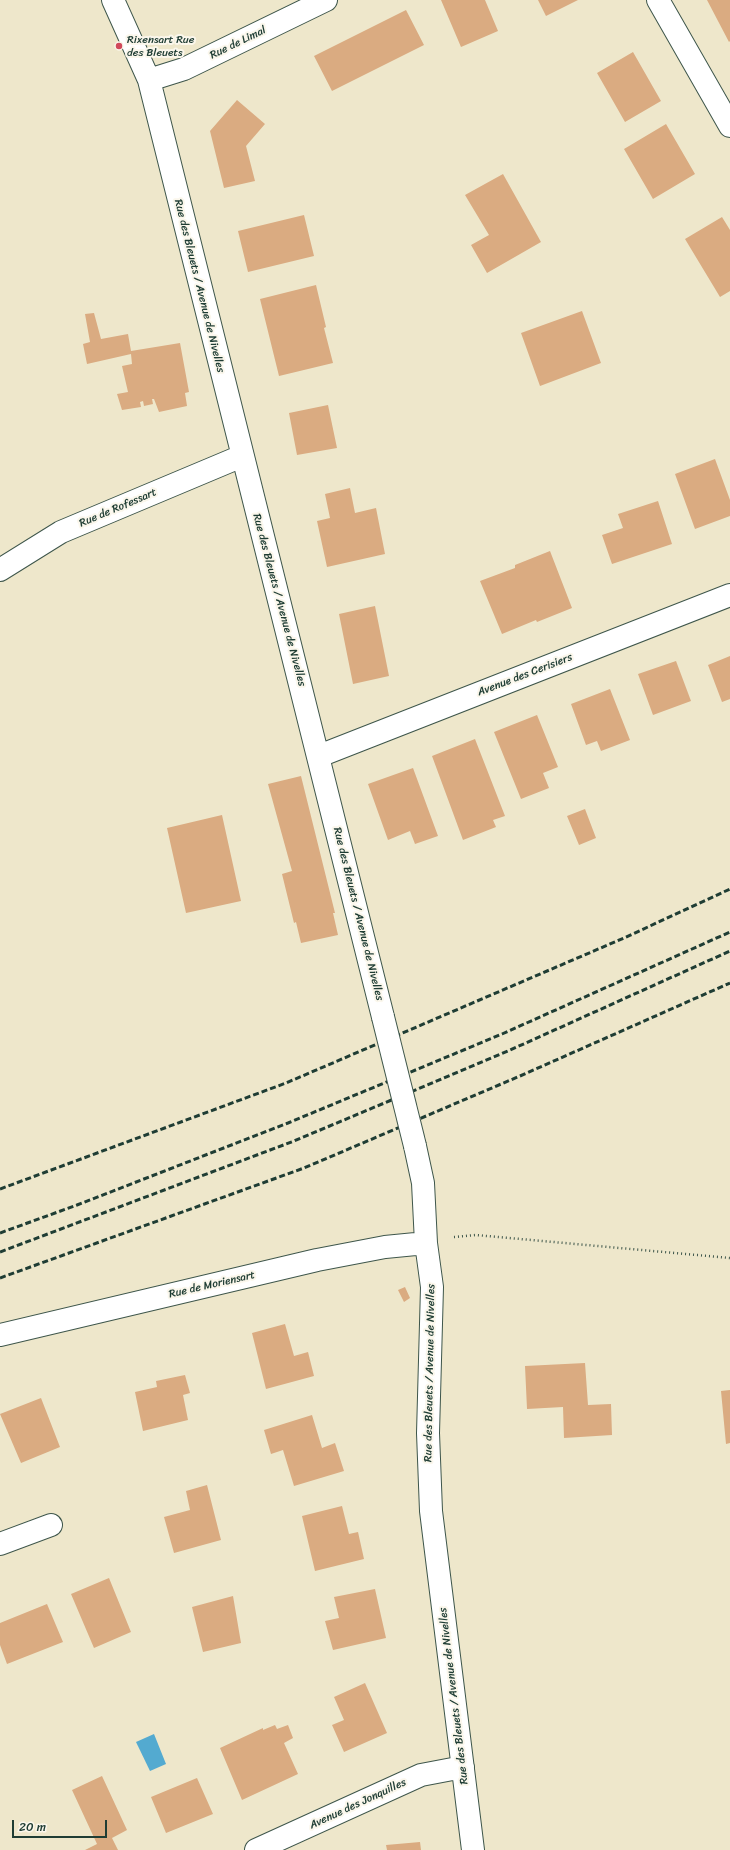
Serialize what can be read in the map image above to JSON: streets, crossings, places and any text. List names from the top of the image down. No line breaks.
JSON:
{"streets":{"street":["Rue de Limal","Rue des Bleuets / Avenue de Nivelles","Rue de Rofessart","Avenue des Cerisiers","Rue de Moriensart","Avenue des Jonquilles"]},"crossings":[["Rue de Limal","Rue des Bleuets / Avenue de Nivelles"],["Rue des Bleuets / Avenue de Nivelles","Rue de Rofessart"],["Rue des Bleuets / Avenue de Nivelles","Avenue des Cerisiers"],["Rue des Bleuets / Avenue de Nivelles","Rue de Moriensart"],["Rue des Bleuets / Avenue de Nivelles","Avenue des Jonquilles"]],"places":["Rixensart Rue des Bleuets"],"scale_bar":"20 m"}
